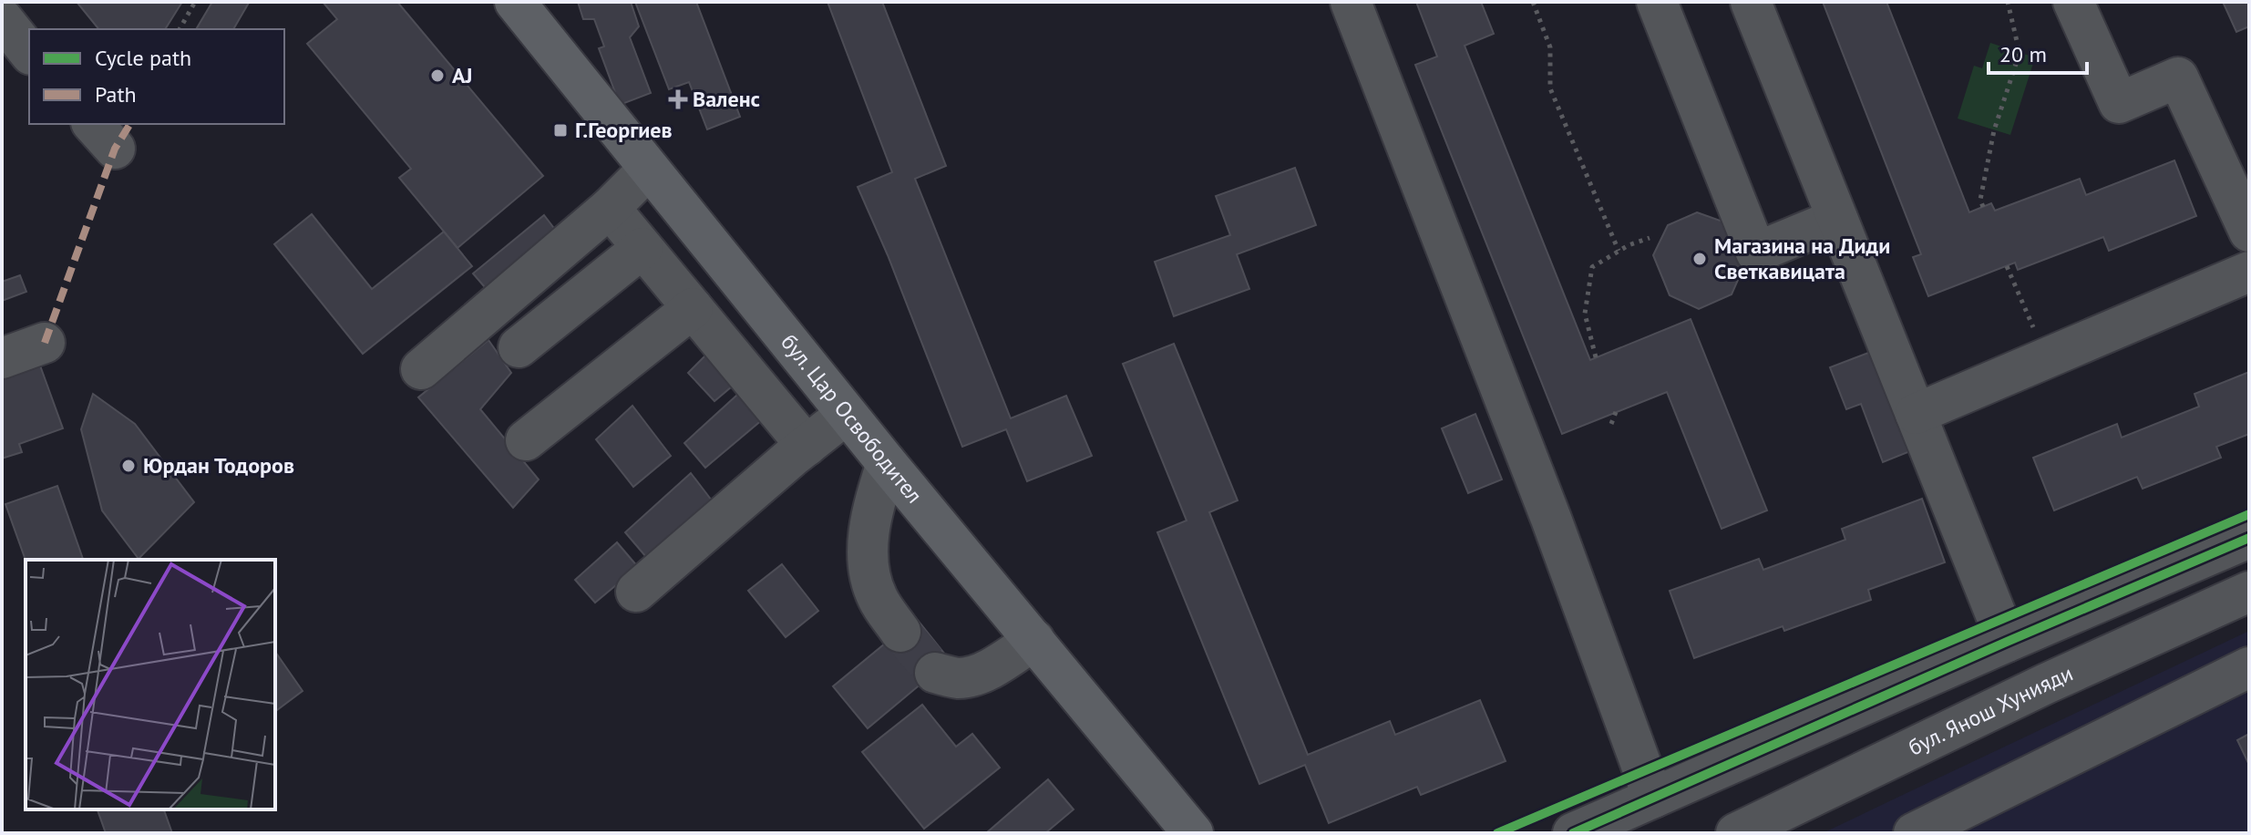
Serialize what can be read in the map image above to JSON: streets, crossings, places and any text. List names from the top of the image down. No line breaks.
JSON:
{"streets":{"main road":["бул. Цар Освободител"],"street":["бул. Янош Хунияди"]},"places":{"other":["AJ","Магазина на Диди Светкавицата","Юрдан Тодоров"],"health":["Валенс"],"transit":["Г.Георгиев"]},"legend":["Cycle path","Path"],"scale_bar":"20 m"}
